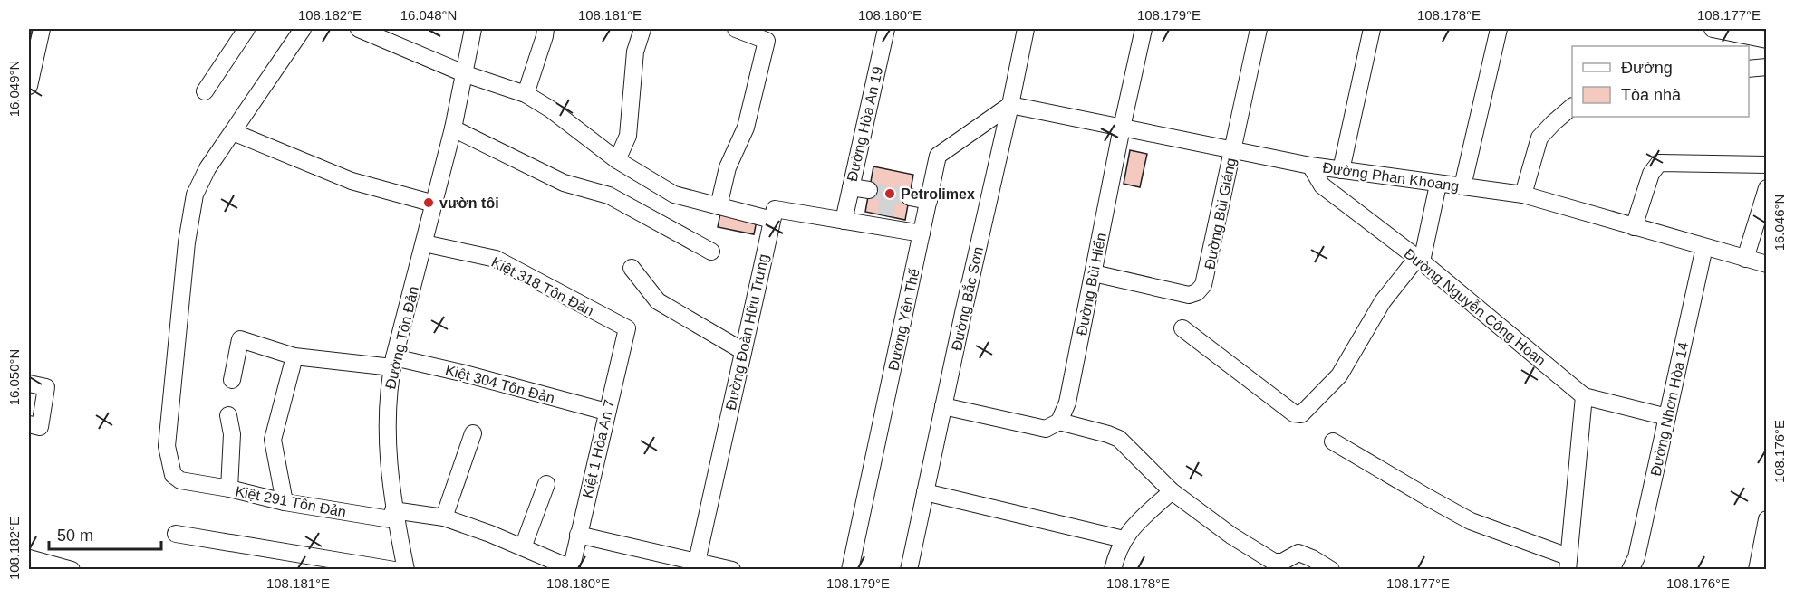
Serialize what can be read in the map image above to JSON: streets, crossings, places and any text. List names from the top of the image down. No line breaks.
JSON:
{"streets":{"street":["Đường Hòa An 19","Đường Phan Khoang","Đường Bùi Giáng","Đường Bùi Hiển","Kiệt 318 Tôn Đản","Đường Bắc Sơn","Đường Nguyễn Công Hoan","Đường Yên Thế","Đường Đoàn Hữu Trưng","Đường Tôn Đản","Kiệt 304 Tôn Đản","Đường Nhơn Hòa 14","Kiệt 1 Hòa An 7","Kiệt 291 Tôn Đản"]},"crossings":[["Đường Phan Khoang","Đường Bùi Giáng"],["Đường Phan Khoang","Đường Bùi Hiển"],["Đường Phan Khoang","Đường Bắc Sơn"],["Đường Phan Khoang","Đường Nguyễn Công Hoan"],["Đường Phan Khoang","Đường Yên Thế"],["Đường Phan Khoang","Đường Nhơn Hòa 14"],["Đường Bùi Giáng","Đường Bùi Hiển"],["Kiệt 318 Tôn Đản","Đường Tôn Đản"],["Kiệt 318 Tôn Đản","Kiệt 1 Hòa An 7"],["Đường Bắc Sơn","Đường Yên Thế"],["Đường Tôn Đản","Kiệt 304 Tôn Đản"],["Đường Tôn Đản","Kiệt 291 Tôn Đản"],["Kiệt 304 Tôn Đản","Kiệt 1 Hòa An 7"],["Kiệt 1 Hòa An 7","Kiệt 291 Tôn Đản"]],"places":["Petrolimex","vườn tôi"],"legend":["Đường","Tòa nhà"],"scale_bar":"50 m","coordinates":["108.182°E","16.048°N","108.181°E","108.180°E","108.179°E","108.178°E","108.177°E","16.049°N","16.046°N","16.050°N","108.176°E"]}
